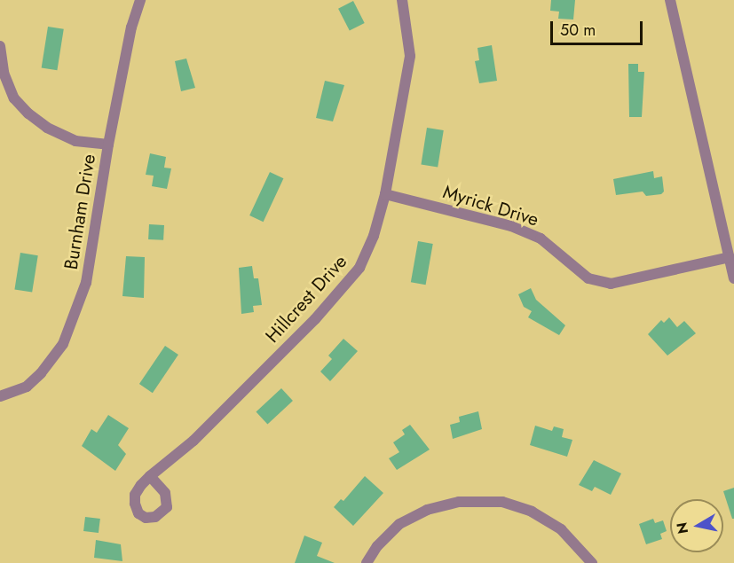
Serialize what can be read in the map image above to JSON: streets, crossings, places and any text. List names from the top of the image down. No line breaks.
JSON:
{"streets":{"street":["Myrick Drive","Burnham Drive","Hillcrest Drive"]},"crossings":[["Myrick Drive","Hillcrest Drive"]],"scale_bar":"50 m","north":"left"}
